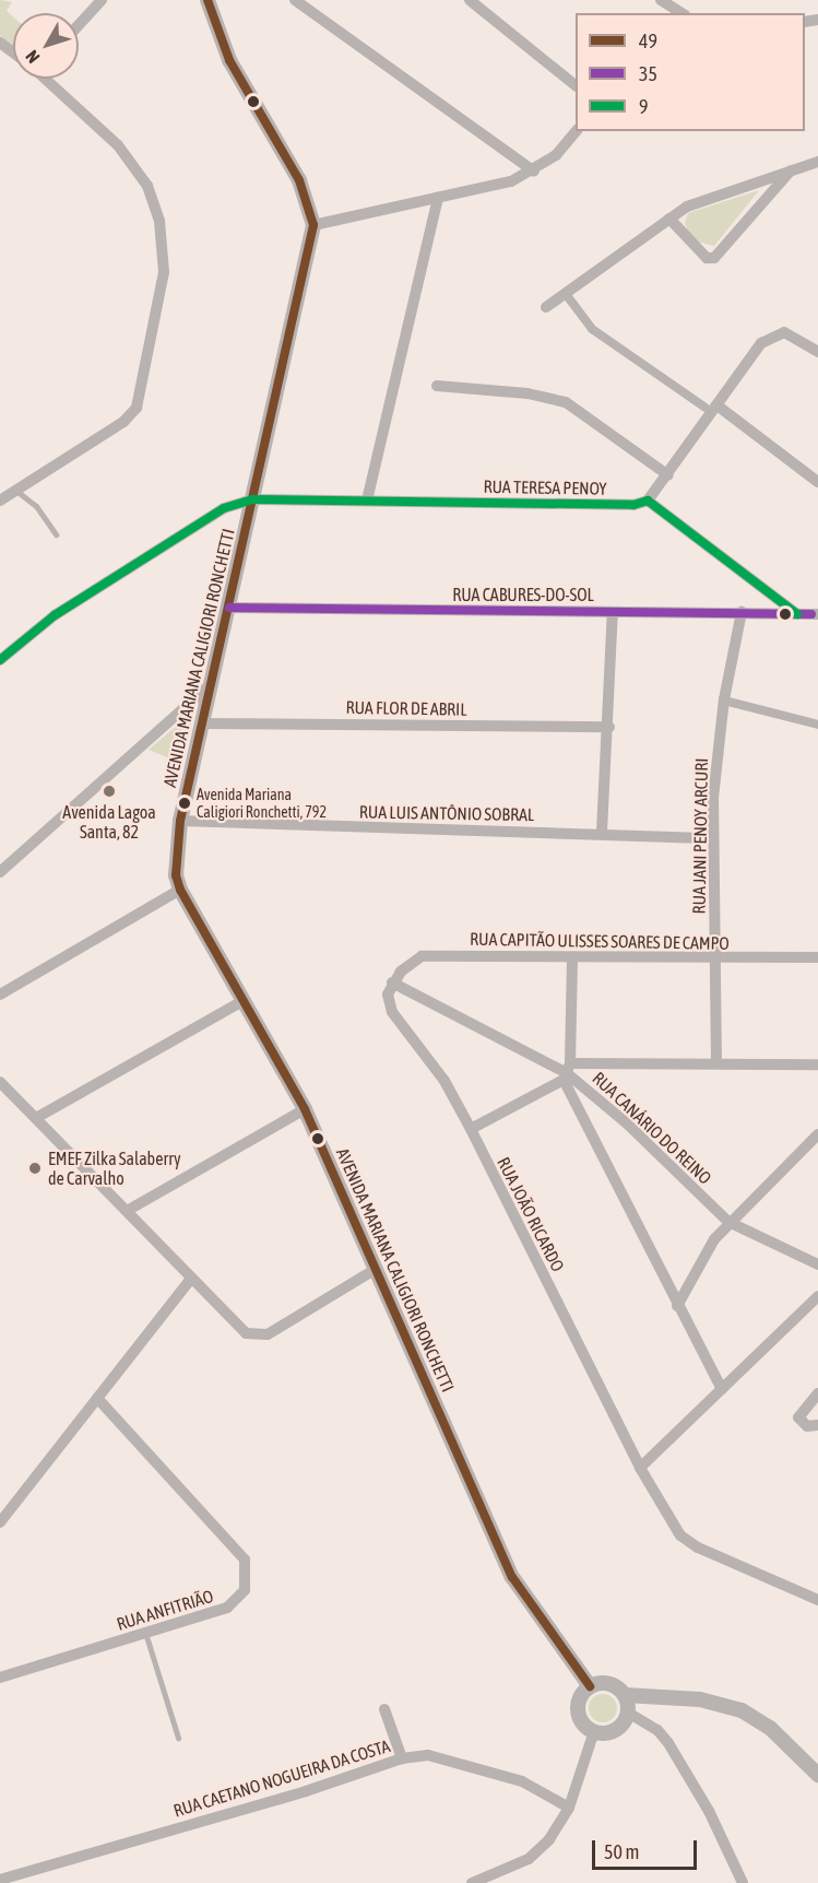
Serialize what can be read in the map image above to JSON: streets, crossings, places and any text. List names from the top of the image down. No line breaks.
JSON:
{"streets":{"street":["RUA TERESA PENOY","RUA CABURES-DO-SOL","AVENIDA MARIANA CALIGIORI RONCHETTI","RUA FLOR DE ABRIL","RUA LUIS ANTÔNIO SOBRAL","RUA JANI PENOY ARCURI","RUA CAPITÃO ULISSES SOARES DE CAMPO","RUA CANÁRIO DO REINO","RUA JOÃO RICARDO","RUA ANFITRIÃO","RUA CAETANO NOGUEIRA DA COSTA"]},"crossings":[["RUA TERESA PENOY","AVENIDA MARIANA CALIGIORI RONCHETTI"],["RUA CABURES-DO-SOL","AVENIDA MARIANA CALIGIORI RONCHETTI"],["RUA CABURES-DO-SOL","RUA JANI PENOY ARCURI"],["AVENIDA MARIANA CALIGIORI RONCHETTI","RUA FLOR DE ABRIL"],["AVENIDA MARIANA CALIGIORI RONCHETTI","RUA LUIS ANTÔNIO SOBRAL"],["RUA LUIS ANTÔNIO SOBRAL","RUA JANI PENOY ARCURI"],["RUA JANI PENOY ARCURI","RUA CAPITÃO ULISSES SOARES DE CAMPO"],["RUA CAPITÃO ULISSES SOARES DE CAMPO","RUA CANÁRIO DO REINO"],["RUA CAPITÃO ULISSES SOARES DE CAMPO","RUA JOÃO RICARDO"],["RUA CANÁRIO DO REINO","RUA JOÃO RICARDO"]],"places":["Avenida Lagoa Santa, 82","Avenida Mariana Caligiori Ronchetti, 792","EMEF Zilka Salaberry de Carvalho"],"lines":["transit line 49","transit line 9","transit line 35"],"legend":["49","35","9"],"scale_bar":"50 m","north":"bottom left"}
